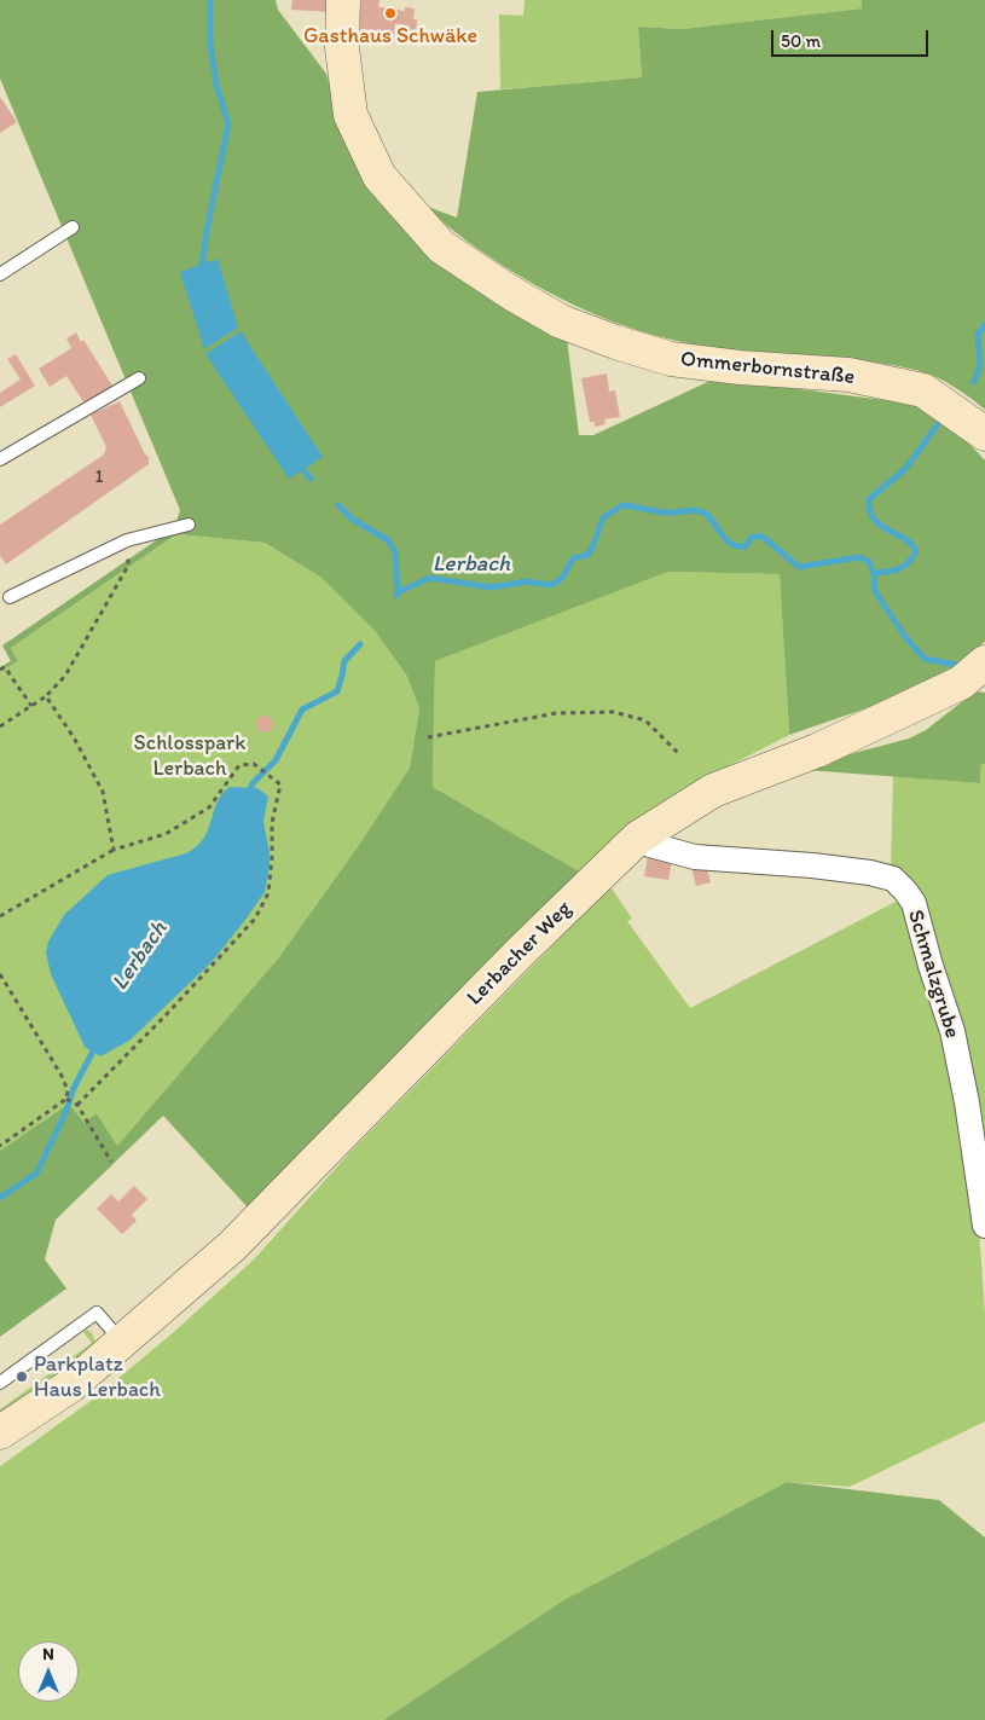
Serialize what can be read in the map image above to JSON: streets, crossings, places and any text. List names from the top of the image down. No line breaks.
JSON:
{"streets":{"street":["Ommerbornstraße","Lerbacher Weg","Schmalzgrube"]},"crossings":[["Lerbacher Weg","Schmalzgrube"]],"water":["Lerbach"],"parks":["Schlosspark Lerbach"],"places":["Gasthaus Schwäke","Parkplatz Haus Lerbach"],"house_numbers":["1"],"scale_bar":"50 m","north":"top"}
